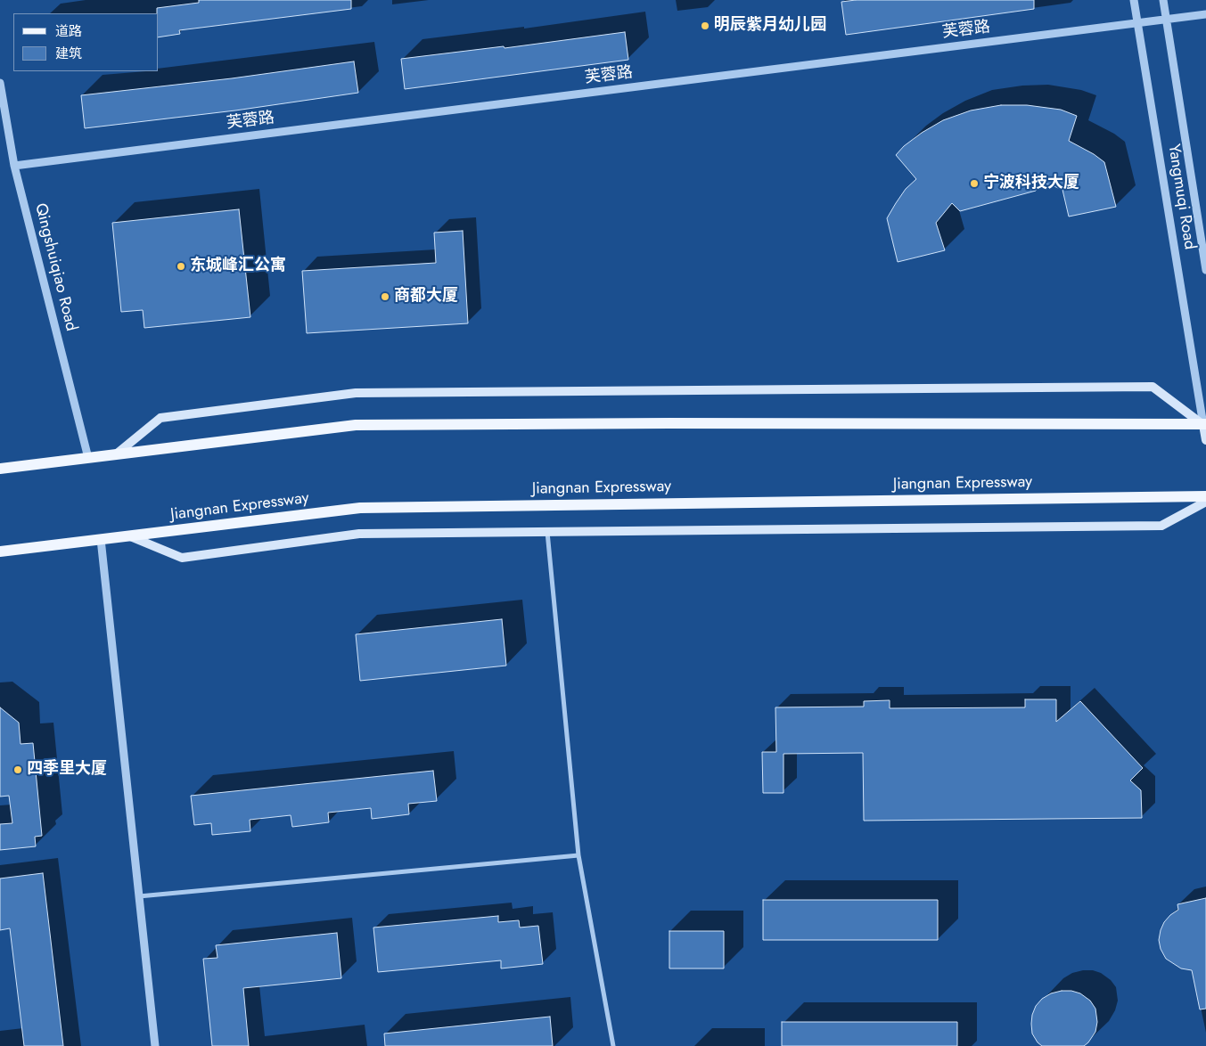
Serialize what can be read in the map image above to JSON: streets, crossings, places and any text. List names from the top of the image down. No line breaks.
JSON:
{"streets":{"main road":["Jiangnan Expressway"],"street":["芙蓉路","Yangmuqi Road","Qingshuiqiao Road"]},"crossings":[["芙蓉路","Yangmuqi Road"],["芙蓉路","Qingshuiqiao Road"]],"places":["明辰紫月幼儿园","宁波科技大厦","东城峰汇公寓","商都大厦","四季里大厦"],"legend":["道路","建筑"]}
